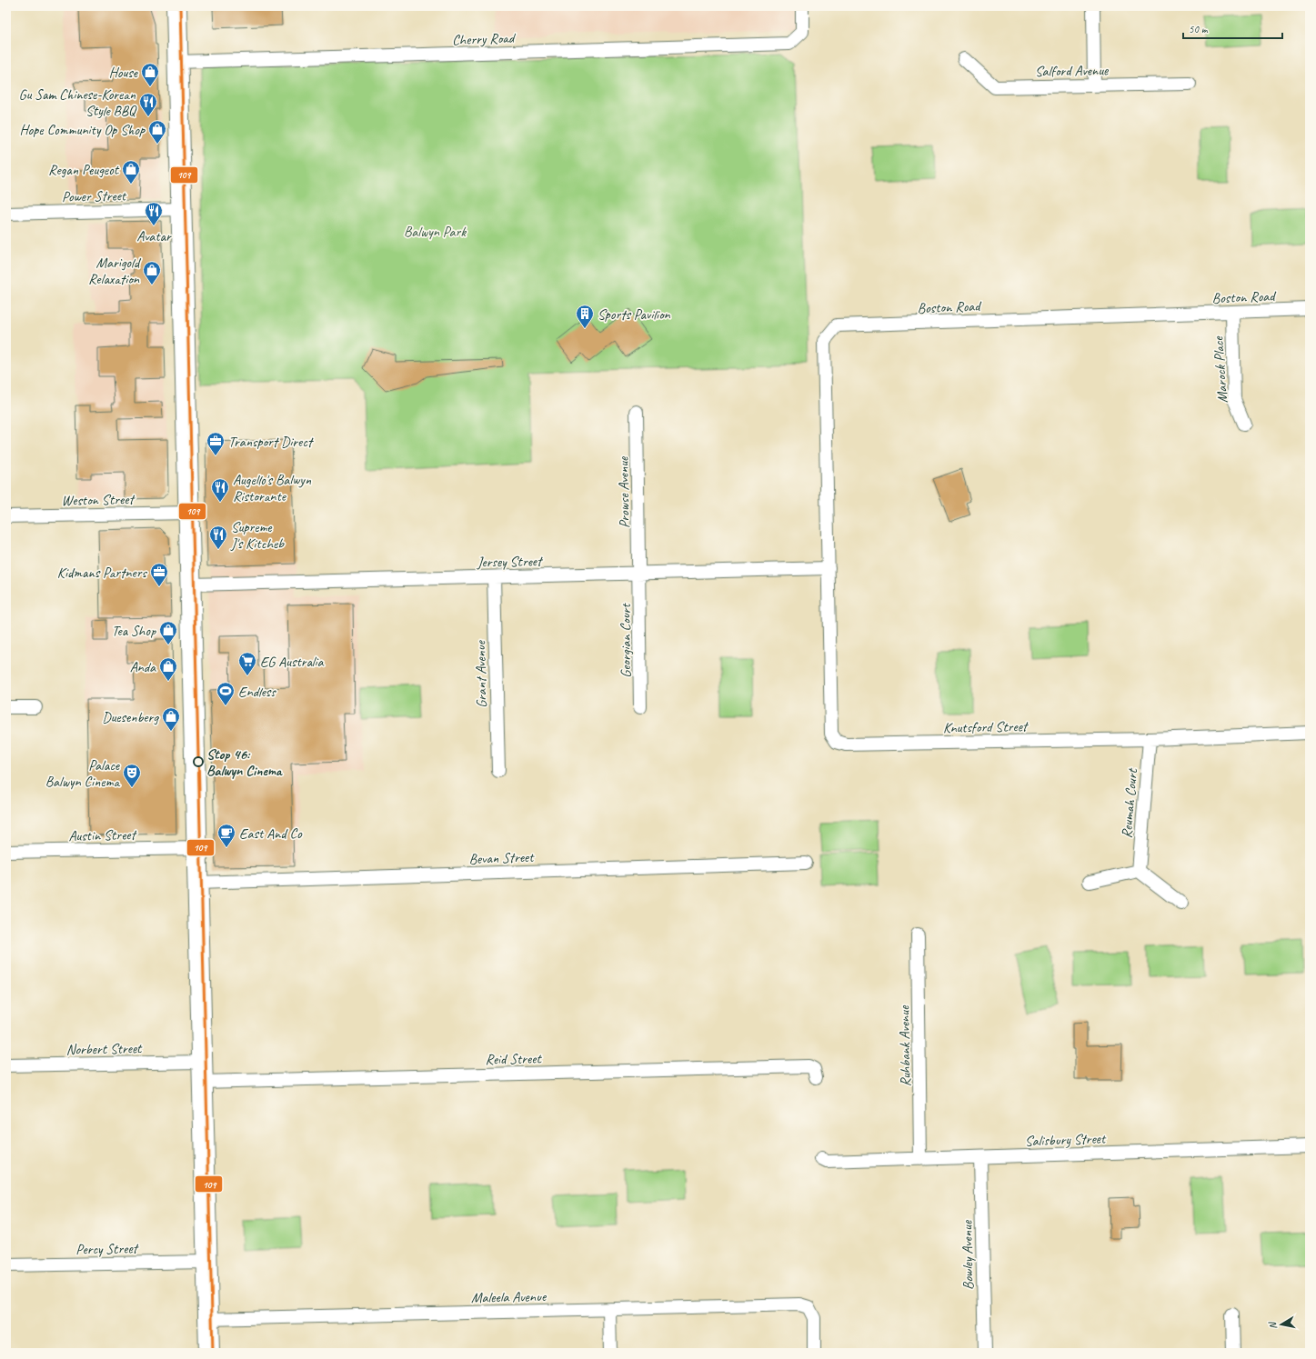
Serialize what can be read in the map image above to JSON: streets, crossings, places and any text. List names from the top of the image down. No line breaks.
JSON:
{"streets":{"street":["Cherry Road","Salford Avenue","Power Street","Boston Road","Marock Place","Prowse Avenue","Weston Street","Jersey Street","Georgian Court","Grant Avenue","Knutsford Street","Reumah Court","Austin Street","Bevan Street","Ruhbank Avenue","Norbert Street","Reid Street","Salisbury Street","Percy Street","Bowley Avenue","Maleela Avenue"]},"crossings":[["Boston Road","Marock Place"],["Boston Road","Jersey Street"],["Boston Road","Knutsford Street"],["Prowse Avenue","Jersey Street"],["Prowse Avenue","Georgian Court"],["Jersey Street","Georgian Court"],["Jersey Street","Grant Avenue"],["Jersey Street","Knutsford Street"],["Knutsford Street","Reumah Court"],["Ruhbank Avenue","Salisbury Street"],["Salisbury Street","Bowley Avenue"]],"parks":["Balwyn Park"],"places":{"shop":["House","Hope Community Op Shop","Regan Peugeot","Marigold Relaxation","Tea Shop","Anda","Duesenberg"],"restaurant":["Gu Sam Chinese-Korean Style BBQ","Avatar","Augello's Balwyn Ristorante","Supreme J's Kitcheb"],"building":["Sports Pavilion"],"office":["Transport Direct","Kidmans Partners"],"supermarket":["EG Australia"],"sports":["Endless"],"other":["Stop 46: Balwyn Cinema"],"theatre":["Palace Balwyn Cinema"],"cafe":["East And Co"]},"lines":["transit line 109"],"scale_bar":"50 m","north":"left"}
